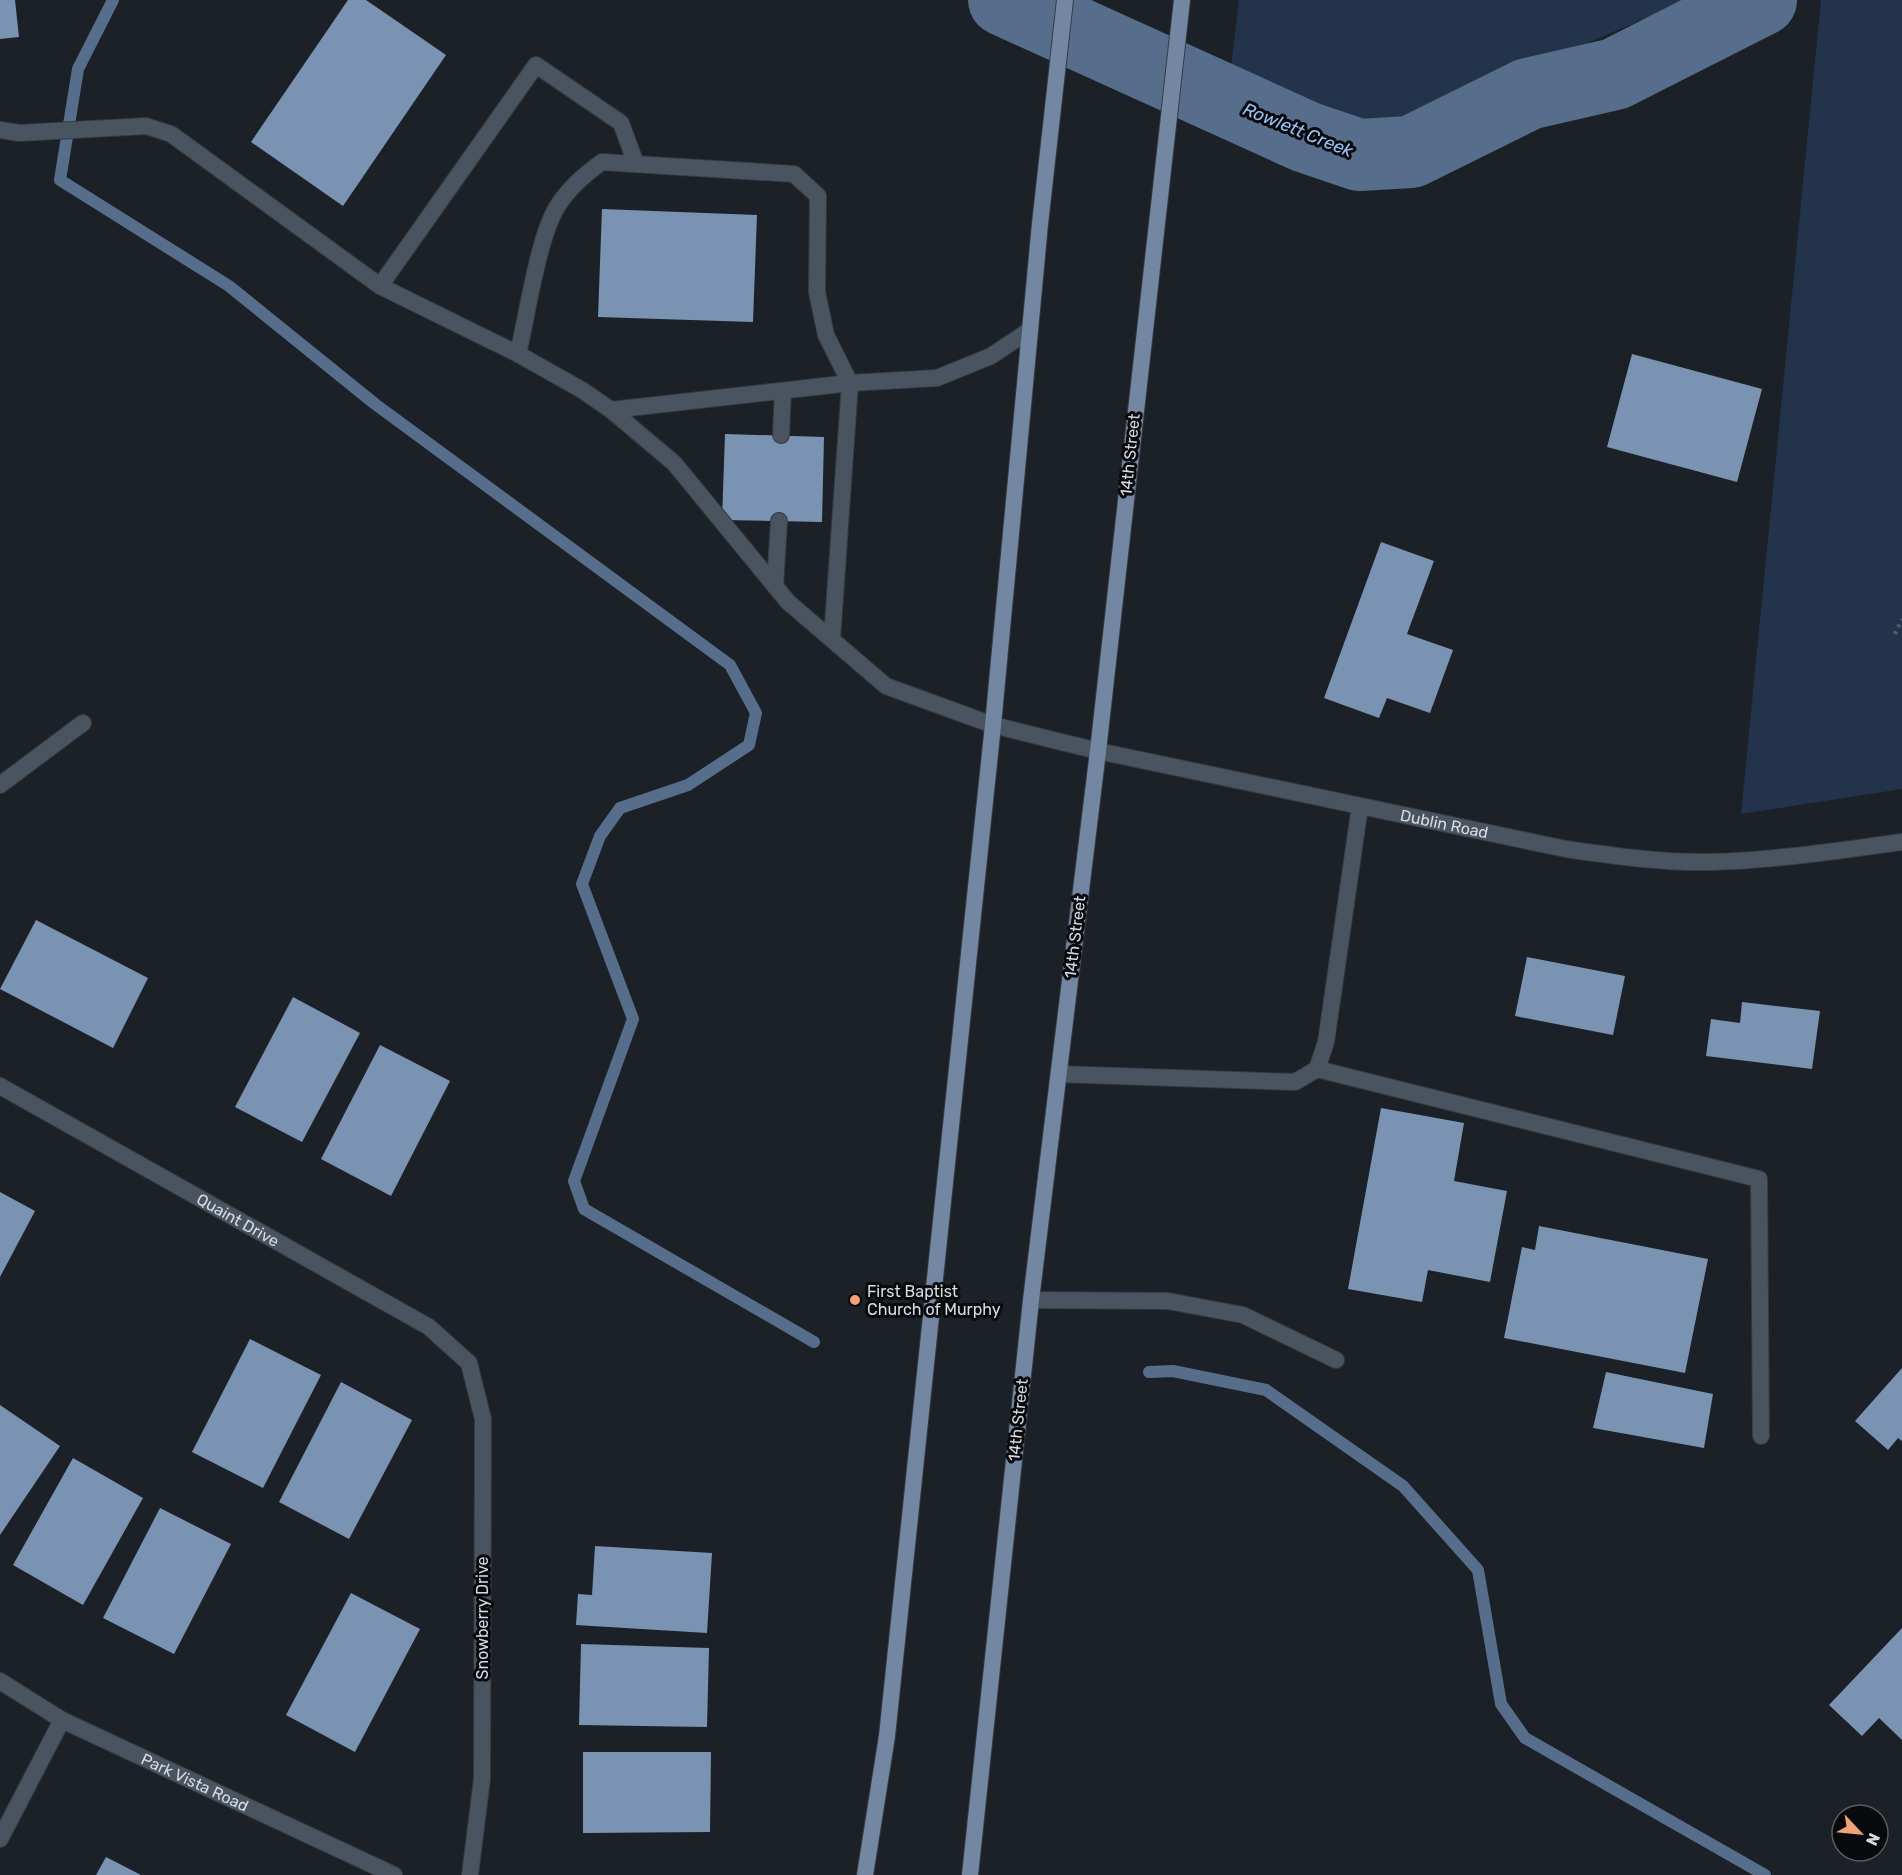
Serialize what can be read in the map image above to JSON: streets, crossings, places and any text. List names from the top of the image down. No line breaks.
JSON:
{"streets":{"main road":["14th Street"],"street":["Dublin Road","Quaint Drive","Snowberry Drive","Park Vista Road"]},"crossings":[["14th Street","Dublin Road"],["Quaint Drive","Snowberry Drive"]],"water":["Rowlett Creek"],"places":["First Baptist Church of Murphy"],"north":"bottom right"}
